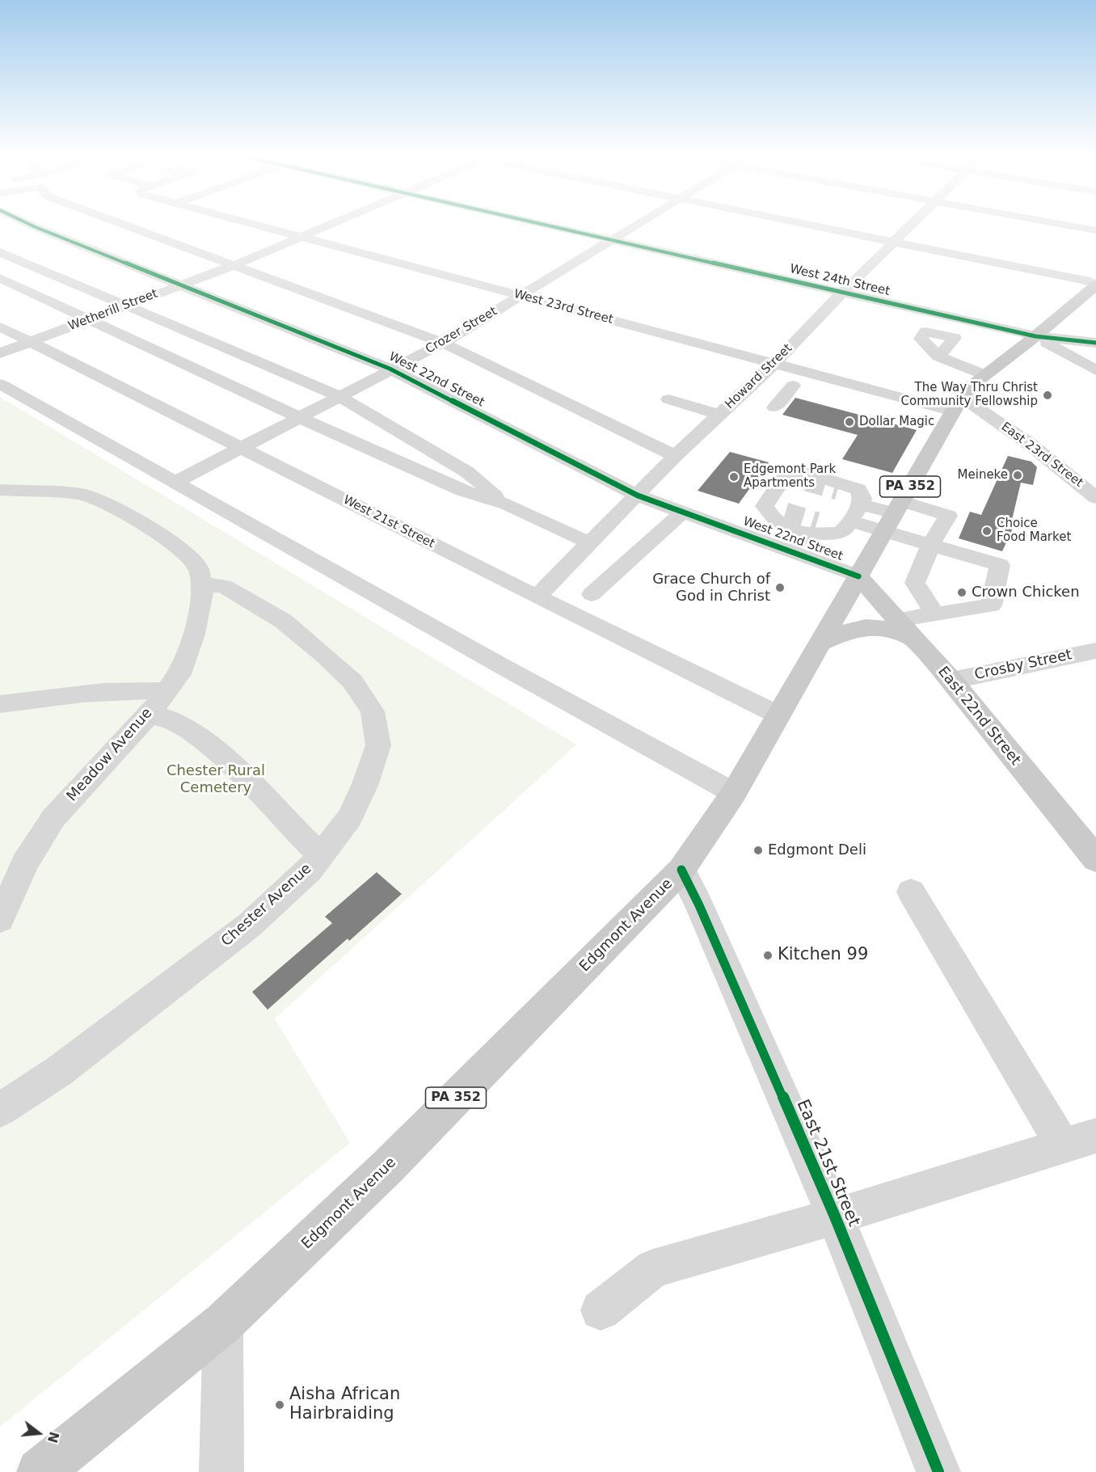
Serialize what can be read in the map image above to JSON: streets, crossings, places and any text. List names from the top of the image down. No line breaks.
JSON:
{"streets":{"main road":["PA 352","East 22nd Street","Edgmont Avenue"],"street":["West 24th Street","West 23rd Street","Wetherill Street","Crozer Street","Howard Street","West 22nd Street","East 23rd Street","West 21st Street","Crosby Street","Meadow Avenue","Chester Avenue","East 21st Street"]},"crossings":[["West 24th Street","Crozer Street"],["West 24th Street","Howard Street"],["West 24th Street","Edgmont Avenue"],["West 23rd Street","Wetherill Street"],["West 23rd Street","Crozer Street"],["West 23rd Street","Howard Street"],["West 23rd Street","East 23rd Street"],["West 23rd Street","Edgmont Avenue"],["Wetherill Street","West 22nd Street"],["Wetherill Street","West 21st Street"],["Crozer Street","West 22nd Street"],["Crozer Street","West 21st Street"],["Howard Street","West 22nd Street"],["Howard Street","West 21st Street"],["West 22nd Street","East 22nd Street"],["West 22nd Street","Edgmont Avenue"],["East 23rd Street","Edgmont Avenue"],["West 21st Street","Edgmont Avenue"],["Crosby Street","East 22nd Street"],["East 22nd Street","Edgmont Avenue"],["Meadow Avenue","Chester Avenue"],["Edgmont Avenue","East 21st Street"]],"parks":["Chester Rural Cemetery"],"places":["The Way Thru Christ Community Fellowship","Dollar Magic","Meineke","Edgemont Park Apartments","Choice Food Market","Grace Church of God in Christ","Crown Chicken","Edgmont Deli","Kitchen 99","Aisha African Hairbraiding"],"north":"right"}
